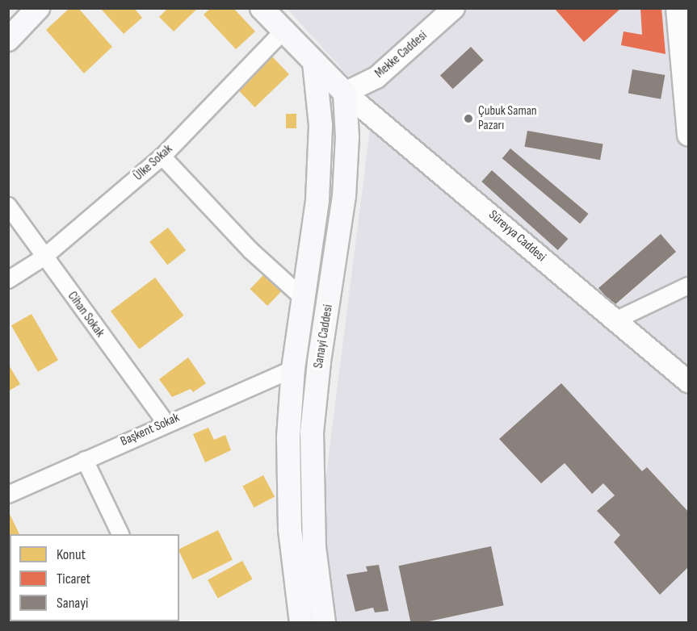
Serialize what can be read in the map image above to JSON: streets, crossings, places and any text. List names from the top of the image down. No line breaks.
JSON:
{"streets":{"main road":["Sanayi Caddesi"],"street":["Mekke Caddesi","Ülke Sokak","Süreyya Caddesi","Cihan Sokak","Başkent Sokak"]},"crossings":[["Mekke Caddesi","Süreyya Caddesi"],["Mekke Caddesi","Sanayi Caddesi"],["Ülke Sokak","Cihan Sokak"],["Süreyya Caddesi","Sanayi Caddesi"],["Cihan Sokak","Başkent Sokak"],["Sanayi Caddesi","Başkent Sokak"]],"places":["Çubuk Saman Pazarı"],"legend":["Konut","Ticaret","Sanayi"]}
